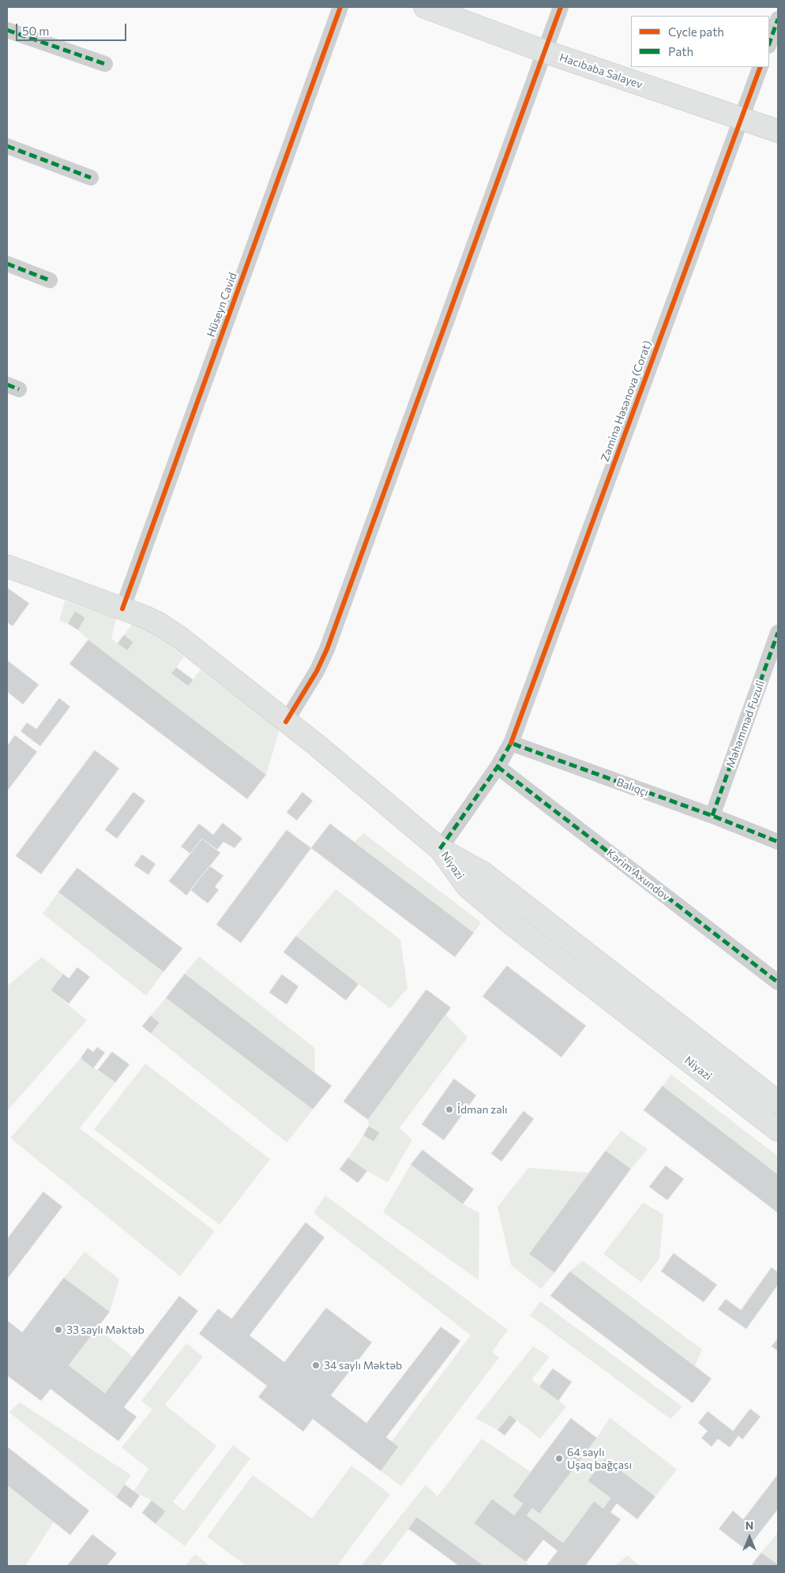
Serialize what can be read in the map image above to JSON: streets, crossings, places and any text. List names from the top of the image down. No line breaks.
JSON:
{"streets":{"main road":["Hacıbaba Salayev","Niyazi"],"street":["Hüseyn Cavid","Zəminə Həsənova (Corat)","Məhəmməd Fuzuli","Balıqçı","Kərim Axundov"]},"crossings":[["Hacıbaba Salayev","Zəminə Həsənova (Corat)"],["Zəminə Həsənova (Corat)","Balıqçı"],["Məhəmməd Fuzuli","Balıqçı"]],"places":["İdman zalı","33 saylı Məktəb","34 saylı Məktəb","64 saylı Uşaq bağçası"],"legend":["Cycle path","Path"],"scale_bar":"50 m","north":"top"}
